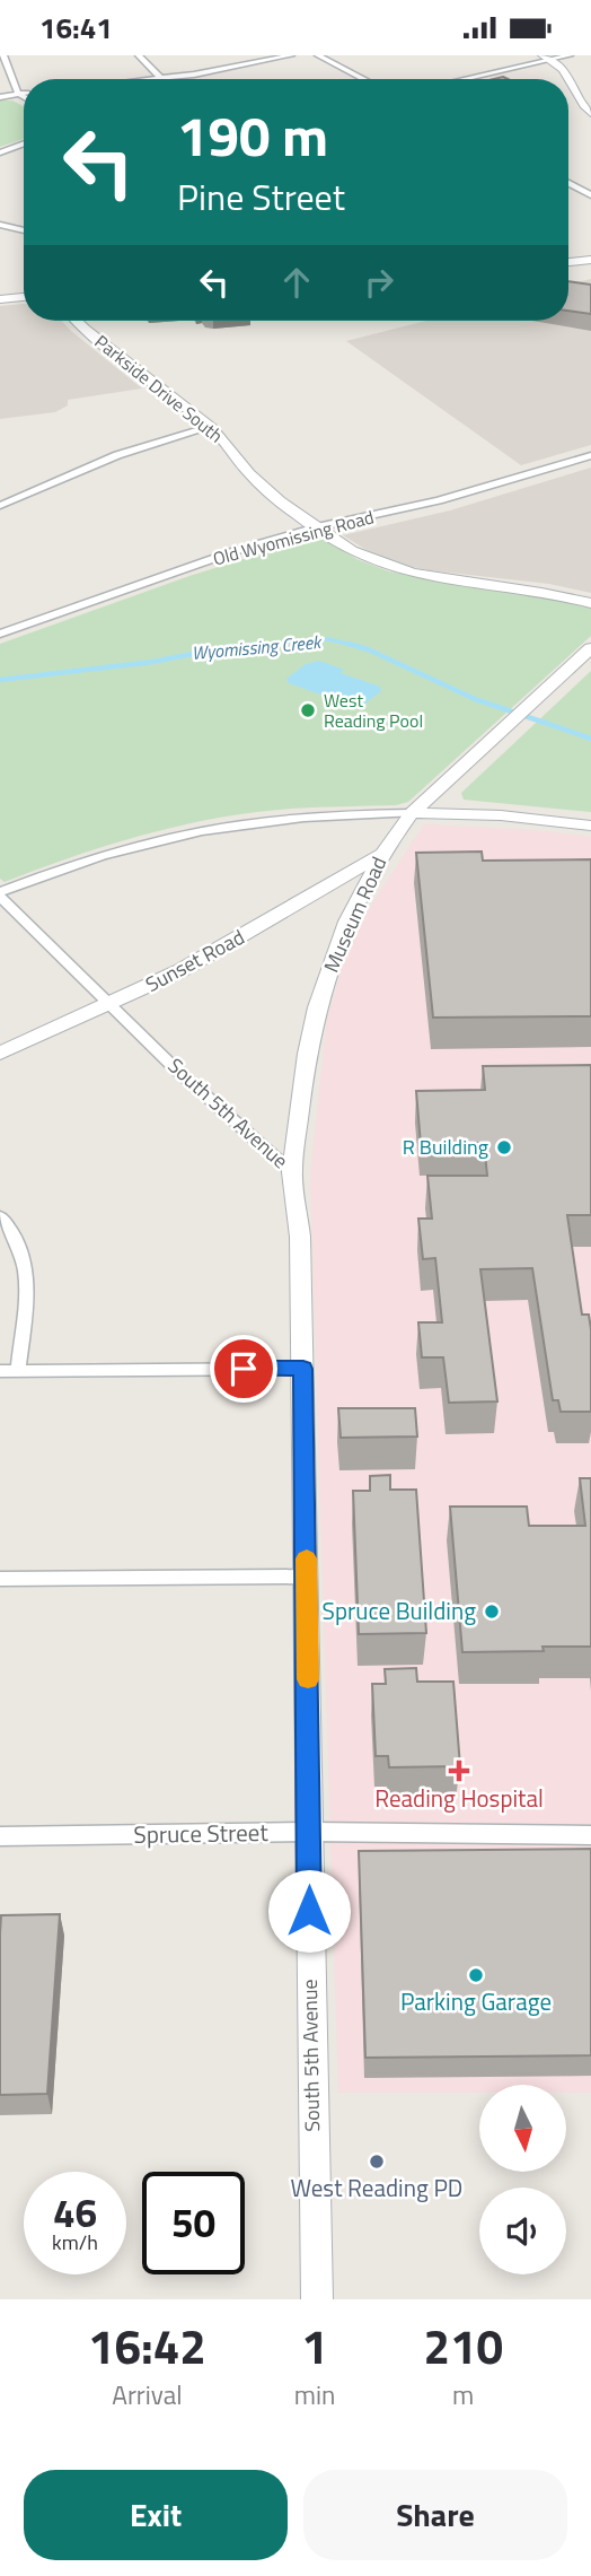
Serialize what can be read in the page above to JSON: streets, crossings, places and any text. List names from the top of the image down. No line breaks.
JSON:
{"streets":{"street":["Parkside Drive South","Old Wyomissing Road","Museum Road","Sunset Road","South 5th Avenue","Spruce Street"]},"crossings":[["Parkside Drive South","Old Wyomissing Road"],["Museum Road","Sunset Road"],["Museum Road","South 5th Avenue"],["Sunset Road","South 5th Avenue"],["South 5th Avenue","Spruce Street"]],"water":["Wyomissing Creek"],"places":{"other":["West Reading Pool","R Building","Spruce Building","Parking Garage","West Reading PD"],"health":["Reading Hospital"]},"north":"bottom","page":{"status":"16:41","turn":["190 m","Pine Street"],"speed":"46 km/h","limit":"50","eta":["16:42","Arrival","1","min","210","m"],"buttons":["Exit","Share"]}}
